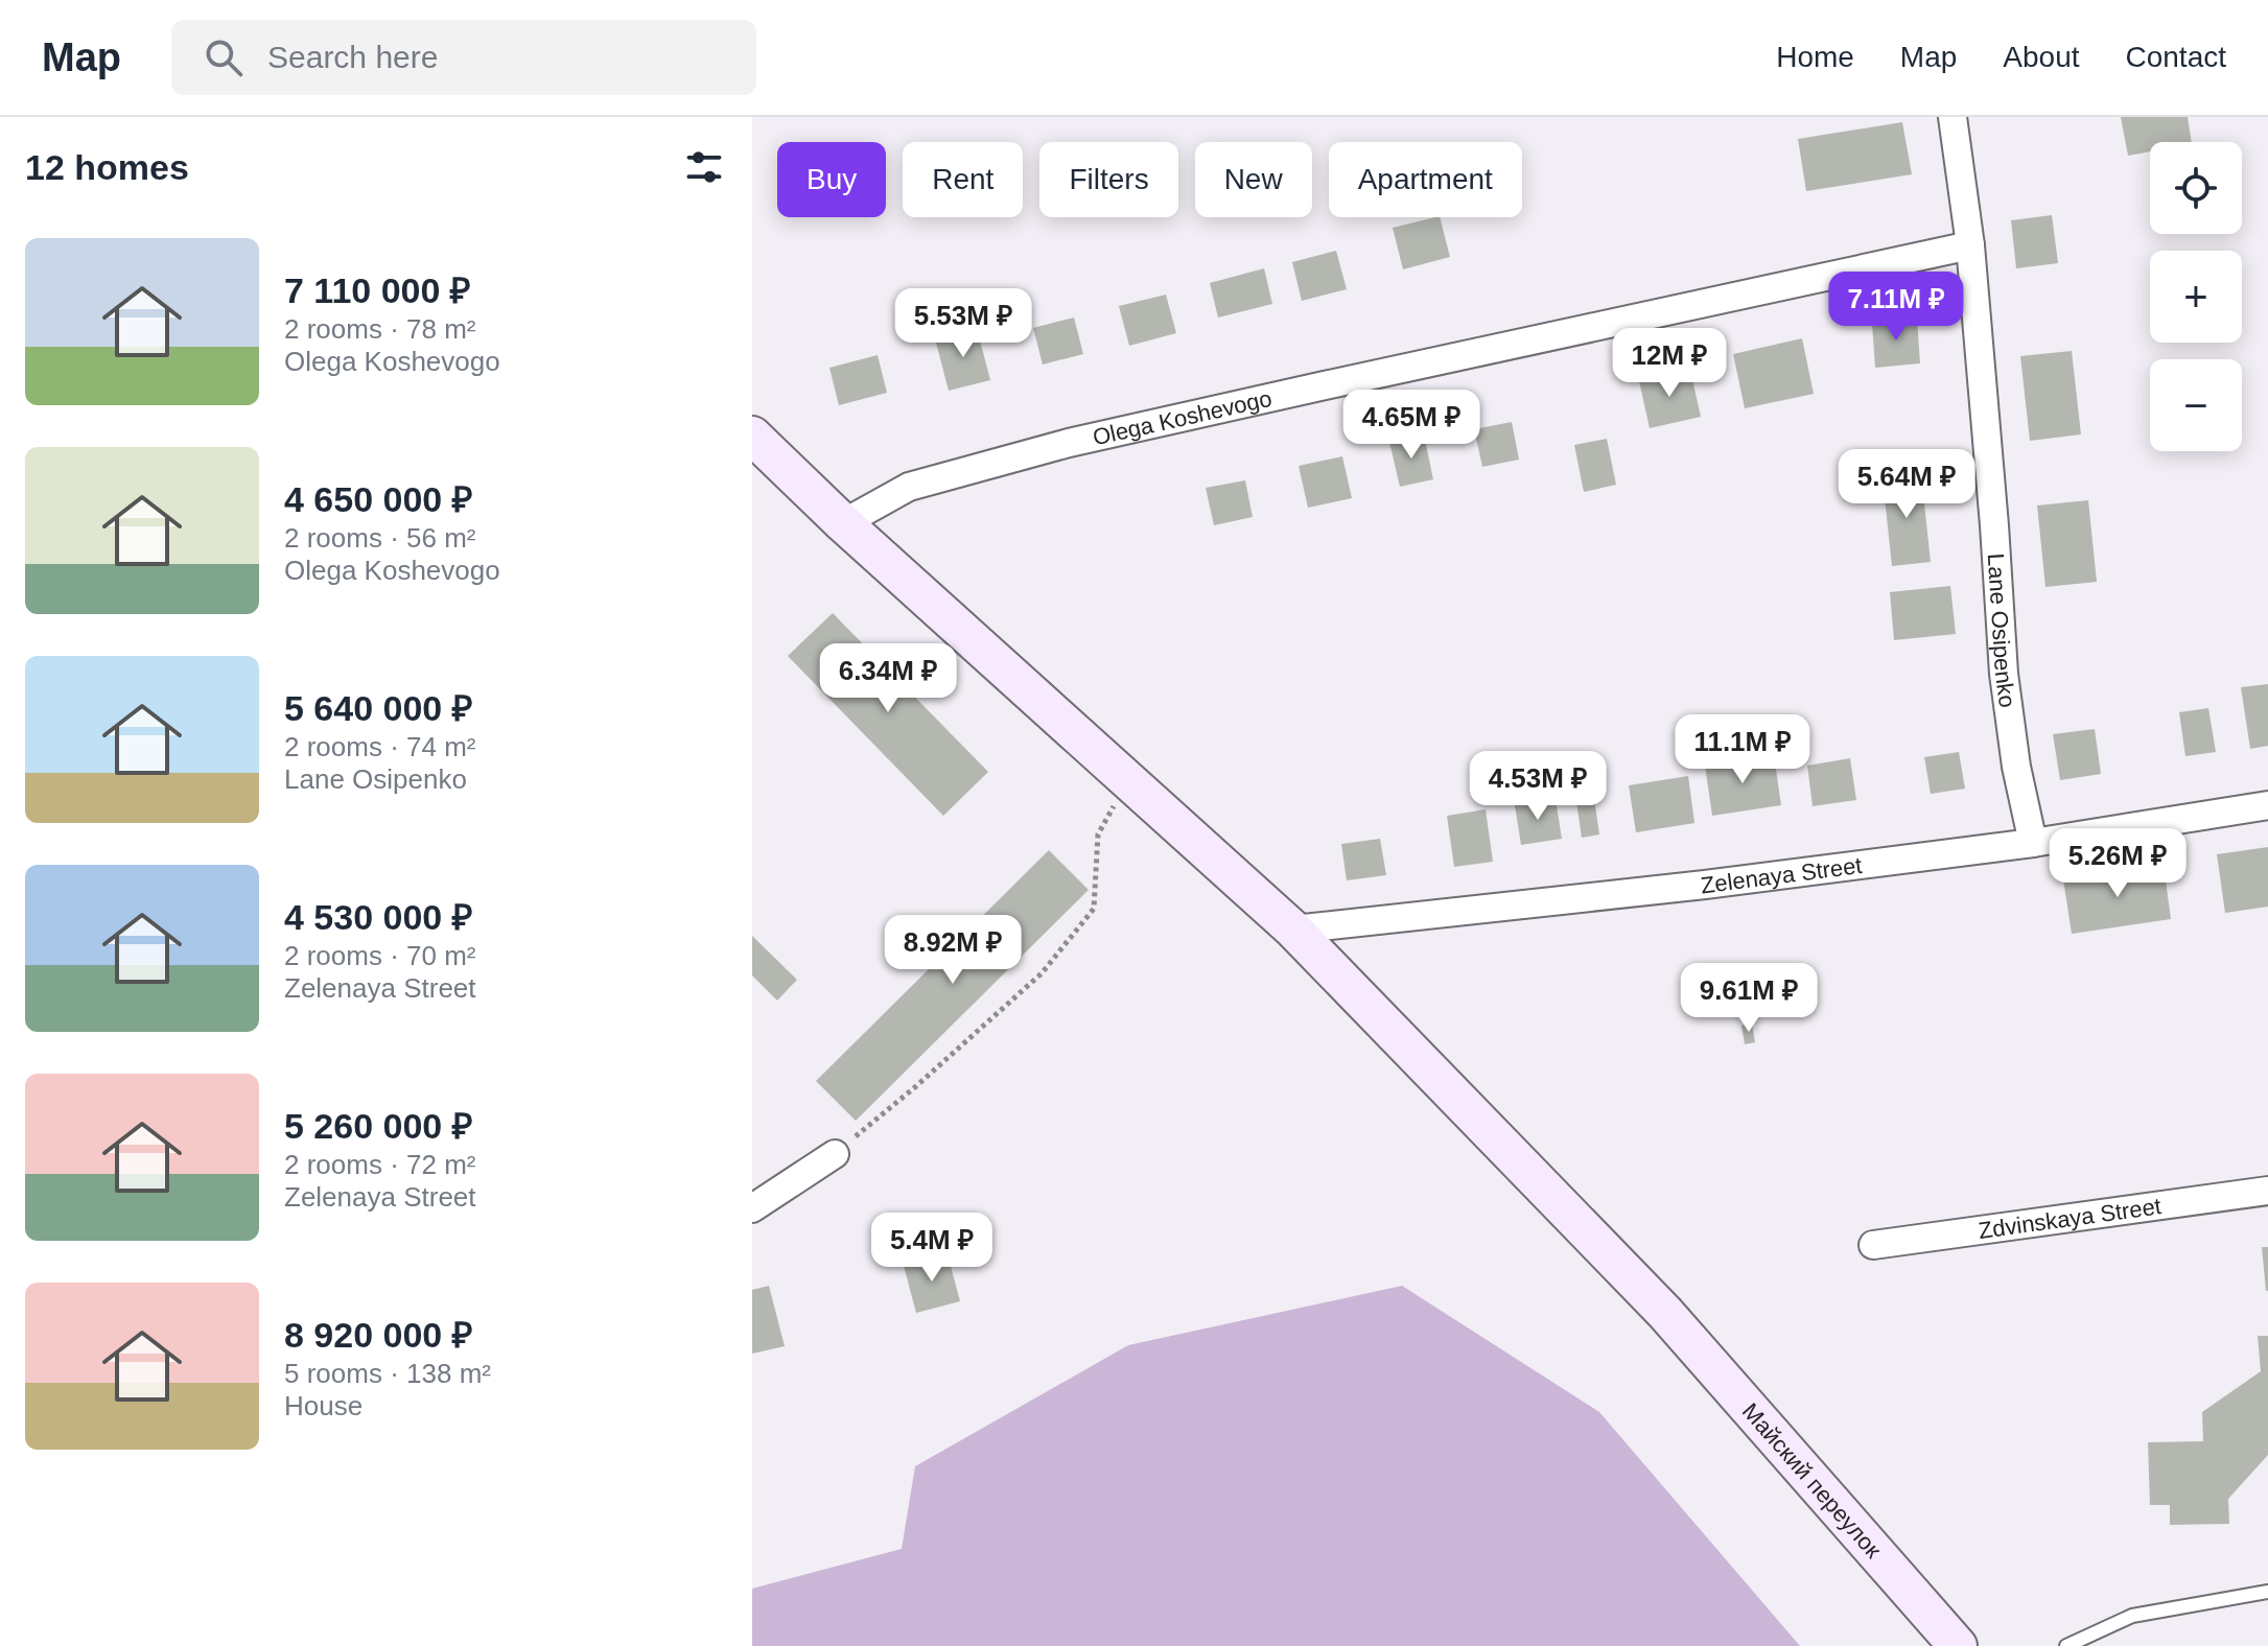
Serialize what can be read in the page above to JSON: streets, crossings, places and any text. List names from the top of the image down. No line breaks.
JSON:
{"streets":{"main road":["Майский переулок"],"street":["Olega Koshevogo","Lane Osipenko","Zelenaya Street","Zdvinskaya Street"]},"crossings":[["Olega Koshevogo","Lane Osipenko"],["Olega Koshevogo","Майский переулок"],["Lane Osipenko","Zelenaya Street"],["Zelenaya Street","Майский переулок"]],"page":{"header":"Map","search":"Search here","nav":["Home","Map","About","Contact"],"heading":"12 homes","map_buttons":["+","−"],"chip":["Buy","Rent","Filters","New","Apartment"],"list":[{"name":"7 110 000 ₽","note":"2 rooms · 78 m² · Olega Koshevogo"},{"name":"4 650 000 ₽","note":"2 rooms · 56 m² · Olega Koshevogo"},{"name":"5 640 000 ₽","note":"2 rooms · 74 m² · Lane Osipenko"},{"name":"4 530 000 ₽","note":"2 rooms · 70 m² · Zelenaya Street"},{"name":"5 260 000 ₽","note":"2 rooms · 72 m² · Zelenaya Street"},{"name":"8 920 000 ₽","note":"5 rooms · 138 m² · House"}],"price":["7.11M ₽","5.53M ₽","12M ₽","4.65M ₽","5.64M ₽","6.34M ₽","11.1M ₽","4.53M ₽","5.26M ₽","8.92M ₽","9.61M ₽","5.4M ₽"]}}
